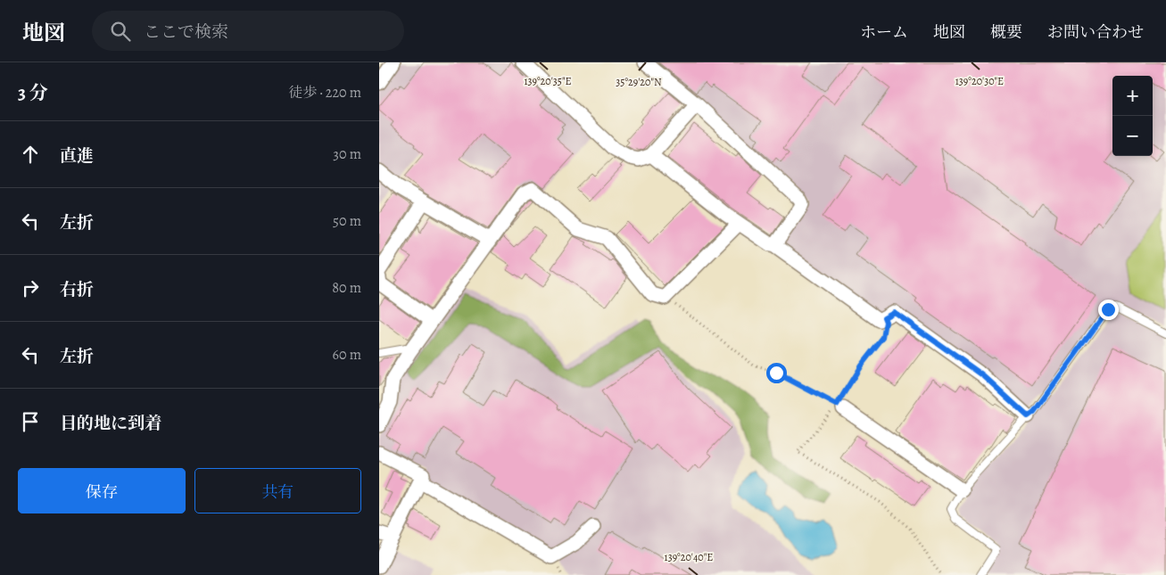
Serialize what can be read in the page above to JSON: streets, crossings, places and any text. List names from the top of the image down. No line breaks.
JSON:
{"page":{"header":"地図","search":"ここで検索","nav":["ホーム","地図","概要","お問い合わせ"],"heading":["3 分","徒歩 · 220 m"],"map_buttons":["+","−"],"list":[["直進","30 m"],["左折","50 m"],["右折","80 m"],["左折","60 m"],"目的地に到着"],"buttons":["保存","共有"]},"coordinates":["139°20'35\"E","139°20'30\"E","35°29'20\"N","139°20'40\"E"]}
